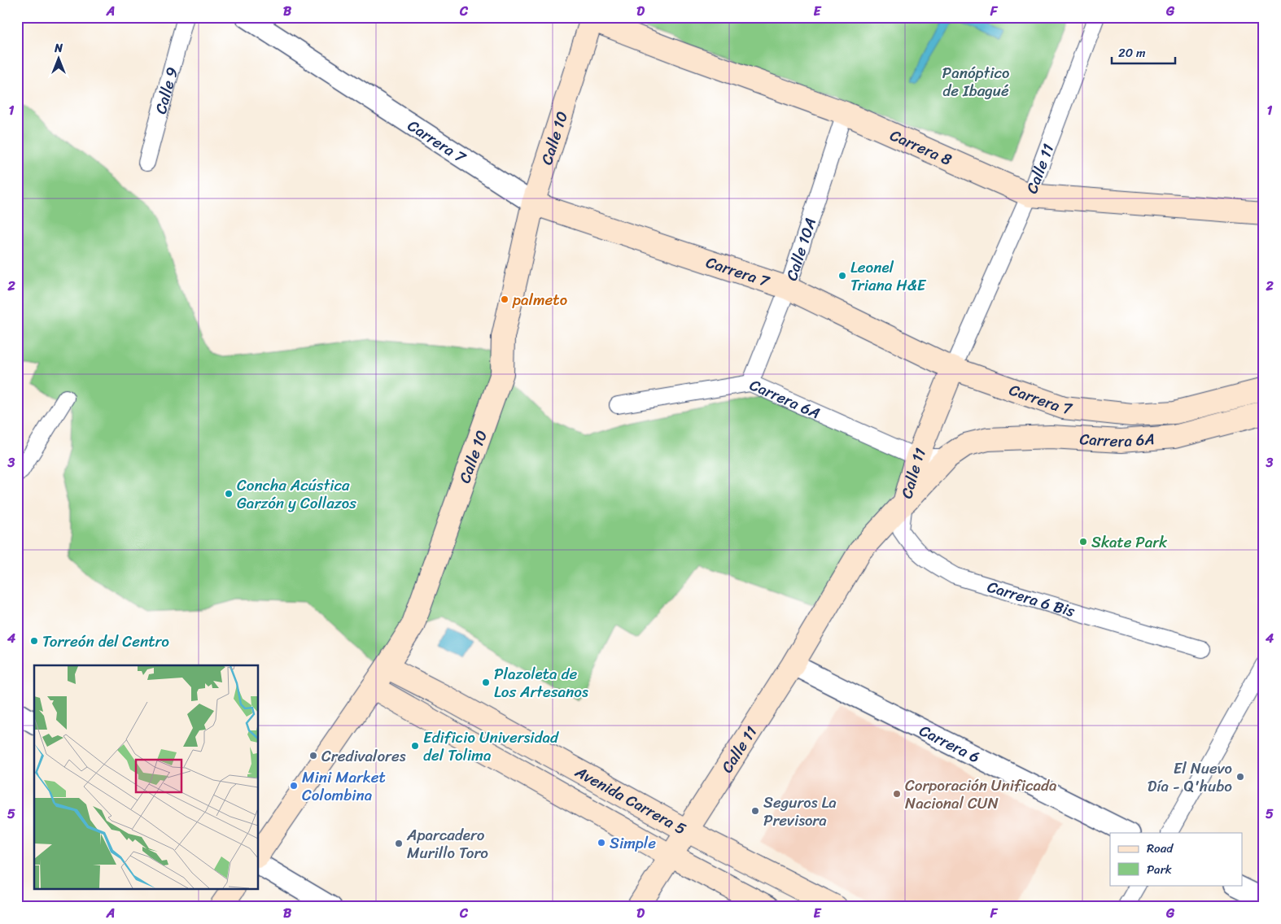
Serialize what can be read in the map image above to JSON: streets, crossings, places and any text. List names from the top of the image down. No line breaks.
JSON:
{"streets":{"main road":["Calle 10","Carrera 7","Carrera 8","Calle 11","Carrera 6A","Avenida Carrera 5"],"street":["Calle 9","Calle 10A","Carrera 6 Bis","Carrera 6"]},"crossings":[["Calle 10","Carrera 7"],["Calle 10","Carrera 8"],["Calle 10","Avenida Carrera 5"],["Carrera 7","Calle 11"],["Carrera 7","Calle 10A"],["Carrera 8","Calle 11"],["Carrera 8","Calle 10A"],["Calle 11","Carrera 6A"],["Calle 11","Carrera 6 Bis"],["Calle 11","Carrera 6"],["Calle 11","Avenida Carrera 5"],["Calle 10A","Carrera 6A"],["Carrera 6A","Carrera 6 Bis"]],"parks":["Panóptico de Ibagué"],"places":["Leonel Triana H&E","palmeto","Concha Acústica Garzón y Collazos","Skate Park","Torreón del Centro","Plazoleta de Los Artesanos","Edificio Universidad del Tolima","Credivalores","El Nuevo Día - Q'hubo","Mini Market Colombina","Corporación Unificada Nacional CUN","Seguros La Previsora","Simple","Aparcadero Murillo Toro"],"legend":["Road","Park"],"scale_bar":"20 m","north":"top","grid":{"columns":["A","B","C","D","E","F","G"],"rows":["1","2","3","4","5"]}}
